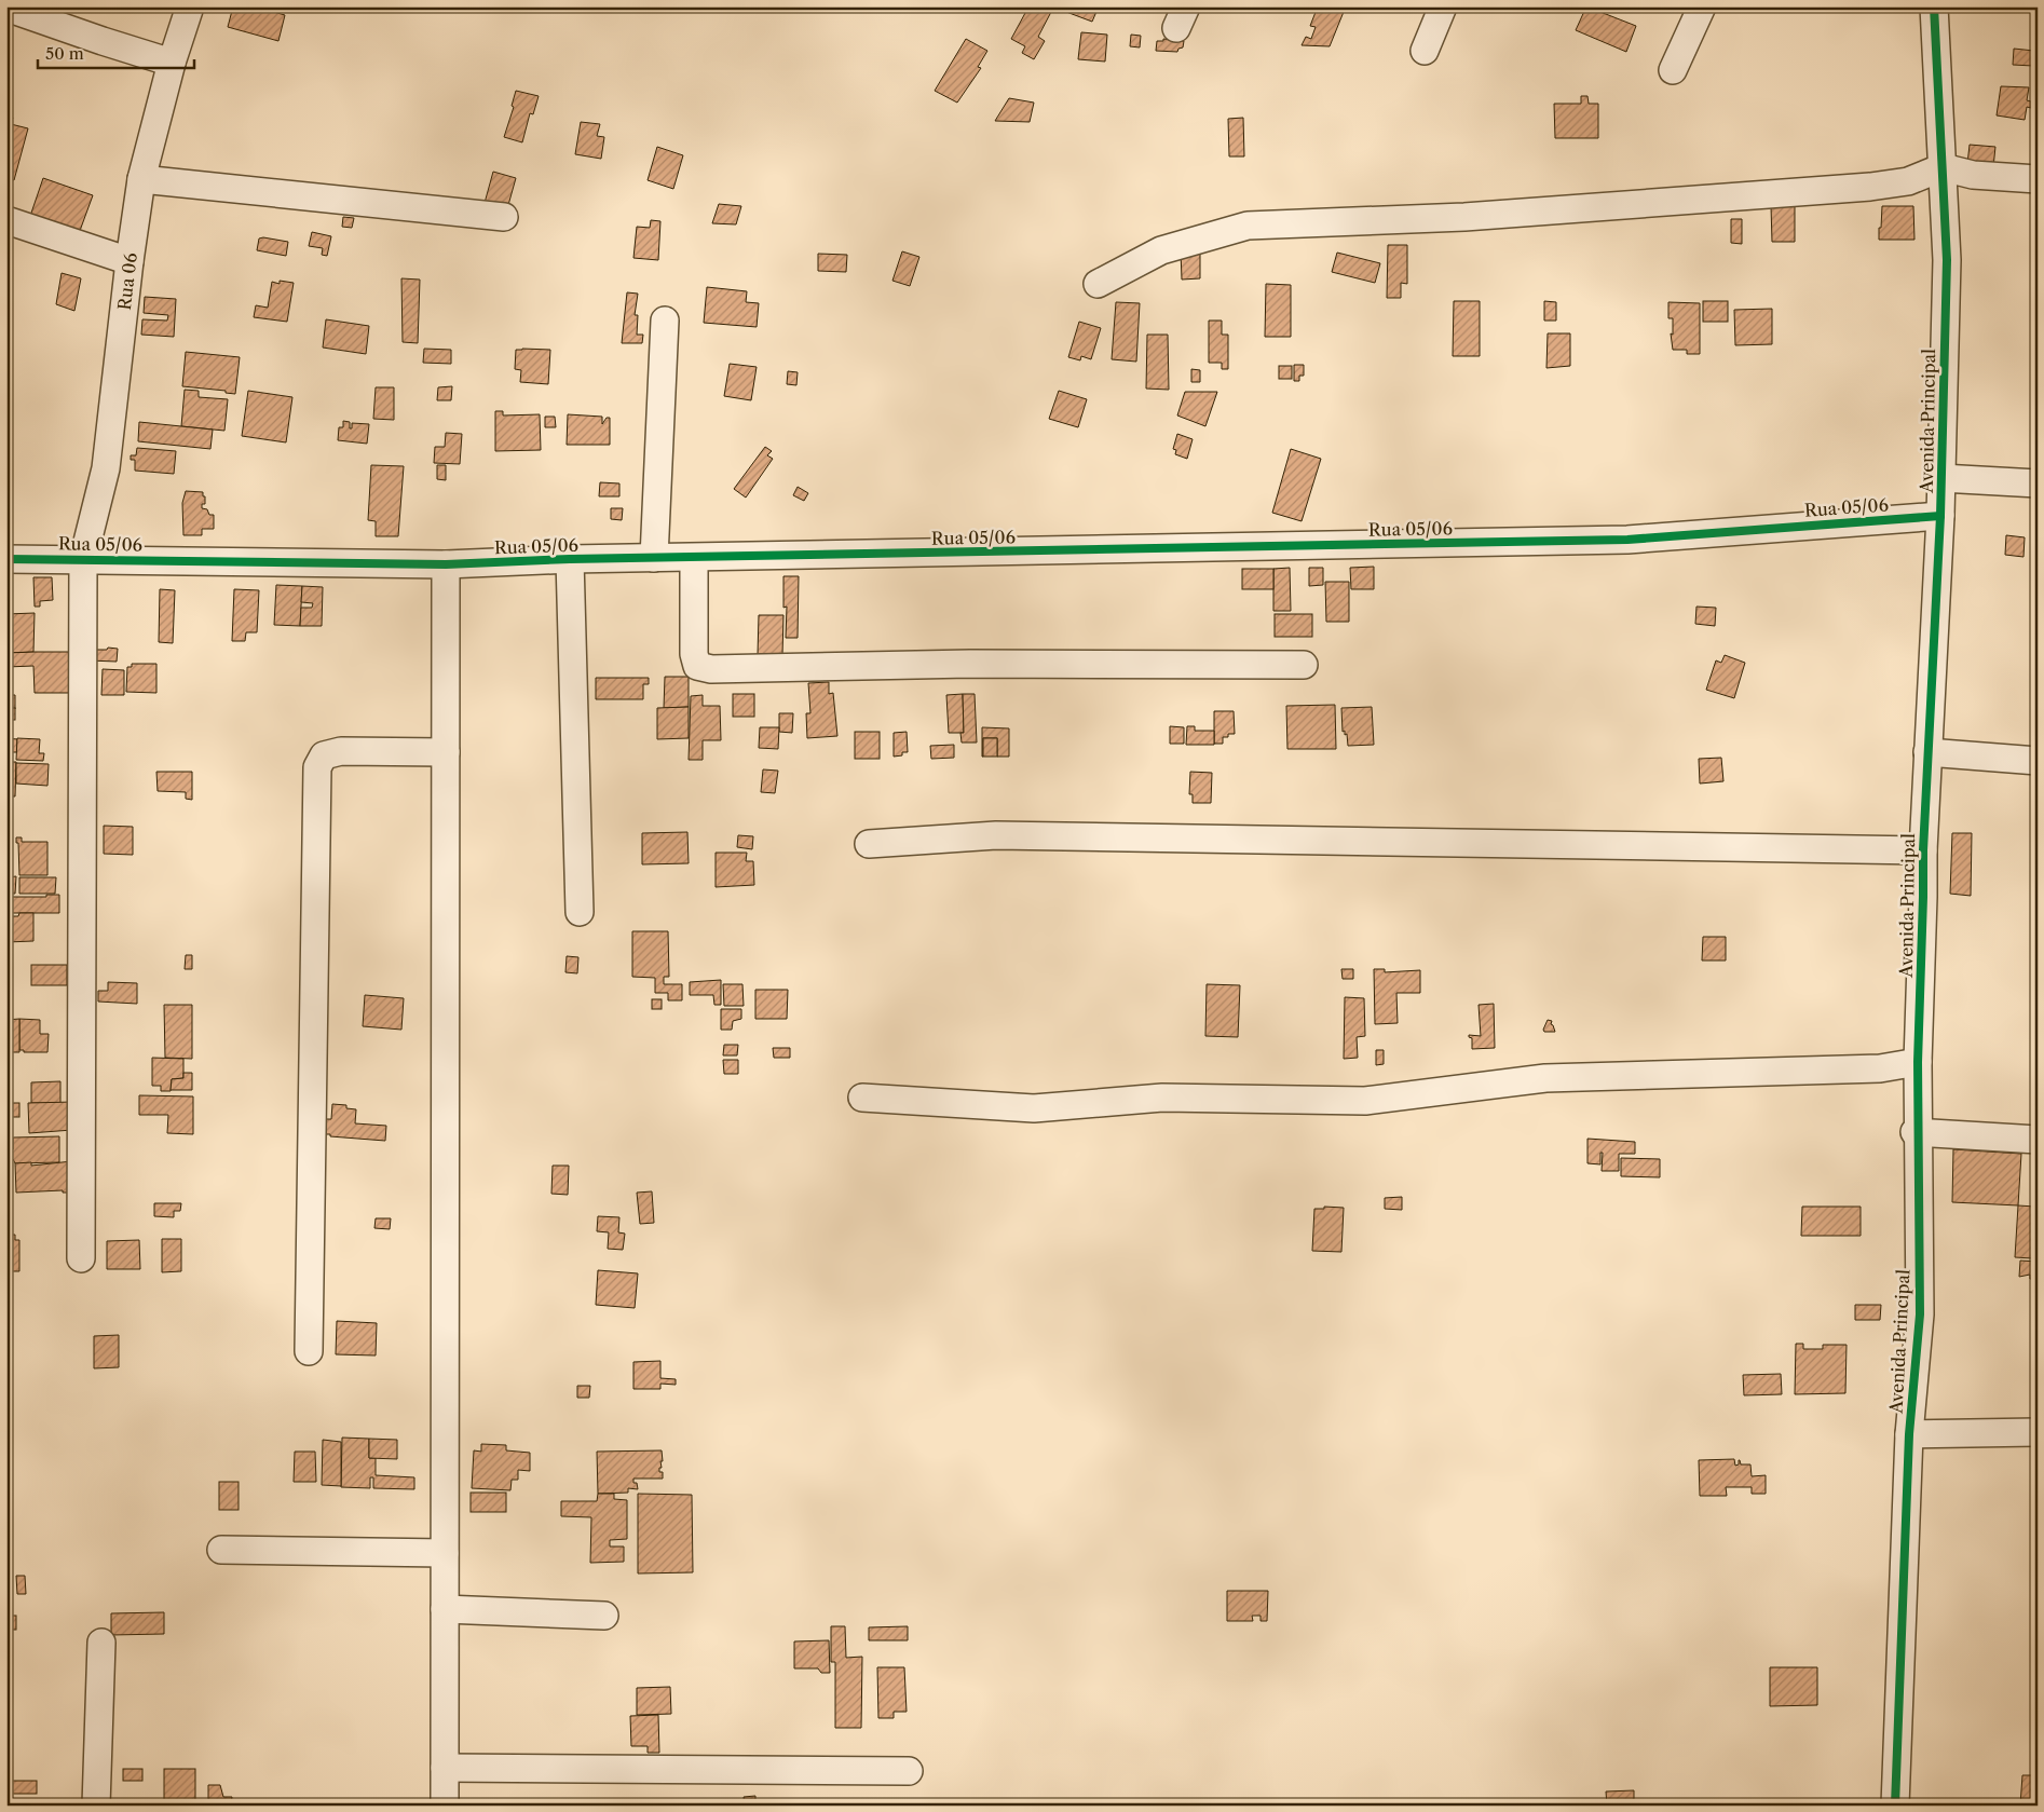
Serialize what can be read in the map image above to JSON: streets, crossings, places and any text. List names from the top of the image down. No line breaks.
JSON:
{"streets":{"street":["Rua 06","Avenida Principal","Rua 05/06"]},"crossings":[["Rua 06","Rua 05/06"],["Avenida Principal","Rua 05/06"]],"scale_bar":"50 m"}
